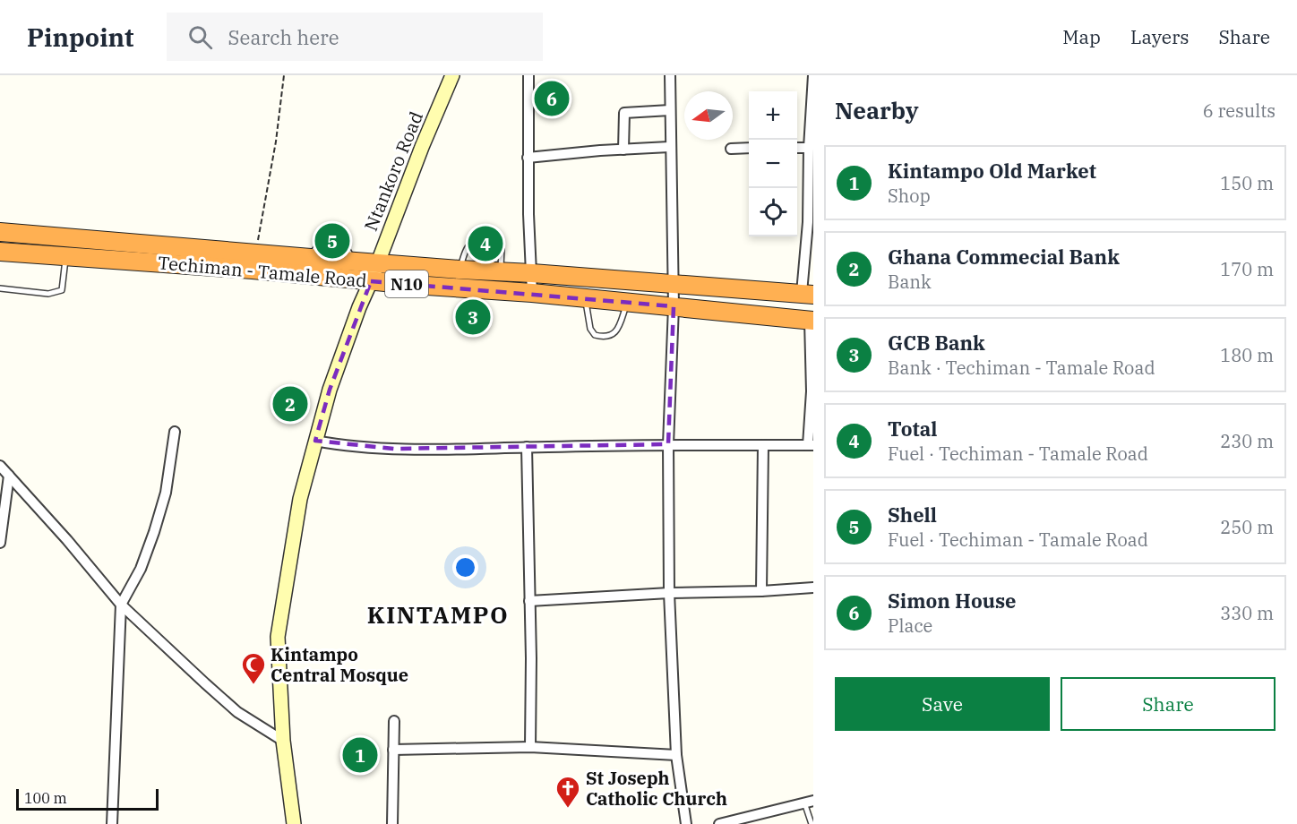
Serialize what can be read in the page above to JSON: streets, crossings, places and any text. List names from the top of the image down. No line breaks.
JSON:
{"streets":{"highway":["Techiman - Tamale Road","N10"],"main road":["Ntankoro Road"]},"crossings":[["Ntankoro Road","Techiman - Tamale Road"]],"districts":["KINTAMPO"],"places":{"mosque":["Kintampo Central Mosque"],"church":["St Joseph Catholic Church"]},"scale_bar":"100 m","north":"left","page":{"header":"Pinpoint","search":"Search here","nav":["Map","Layers","Share"],"heading":["Nearby","6 results"],"pins":["6","5","4","3","2","1"],"map_buttons":["+","−"],"list":[{"mark":"1","name":"Kintampo Old Market","note":"Shop","value":"150 m"},{"mark":"2","name":"Ghana Commecial Bank","note":"Bank","value":"170 m"},{"mark":"3","name":"GCB Bank","note":"Bank · Techiman - Tamale Road","value":"180 m"},{"mark":"4","name":"Total","note":"Fuel · Techiman - Tamale Road","value":"230 m"},{"mark":"5","name":"Shell","note":"Fuel · Techiman - Tamale Road","value":"250 m"},{"mark":"6","name":"Simon House","note":"Place","value":"330 m"}],"buttons":["Save","Share"],"scale":"100 m"}}
